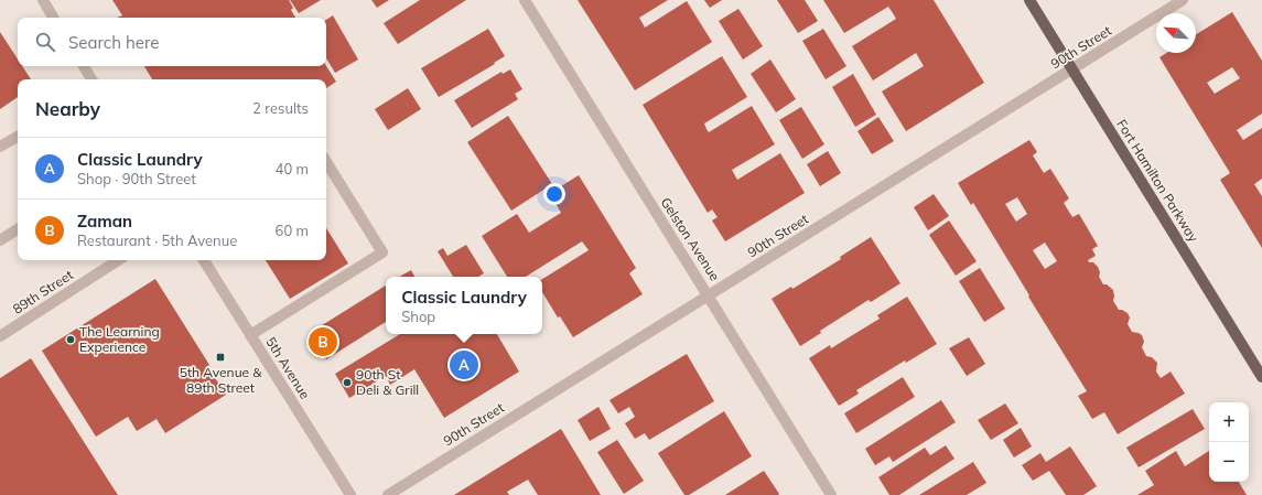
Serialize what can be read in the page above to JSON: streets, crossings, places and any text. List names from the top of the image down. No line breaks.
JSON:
{"streets":{"main road":["Fort Hamilton Parkway"],"street":["90th Street","Gelston Avenue","89th Street","5th Avenue"]},"crossings":[["90th Street","Fort Hamilton Parkway"],["90th Street","Gelston Avenue"]],"places":{"other":["The Learning Experience","90th St Deli & Grill"],"transit":["5th Avenue & 89th Street"]},"north":"top left","page":{"search":"Search here","heading":["Nearby","2 results"],"list":[{"mark":"A","name":"Classic Laundry","note":"Shop · 90th Street","value":"40 m"},{"mark":"B","name":"Zaman","note":"Restaurant · 5th Avenue","value":"60 m"}],"popup":["Classic Laundry","Shop"],"pins":["B","A"],"map_buttons":["+","−"]}}
